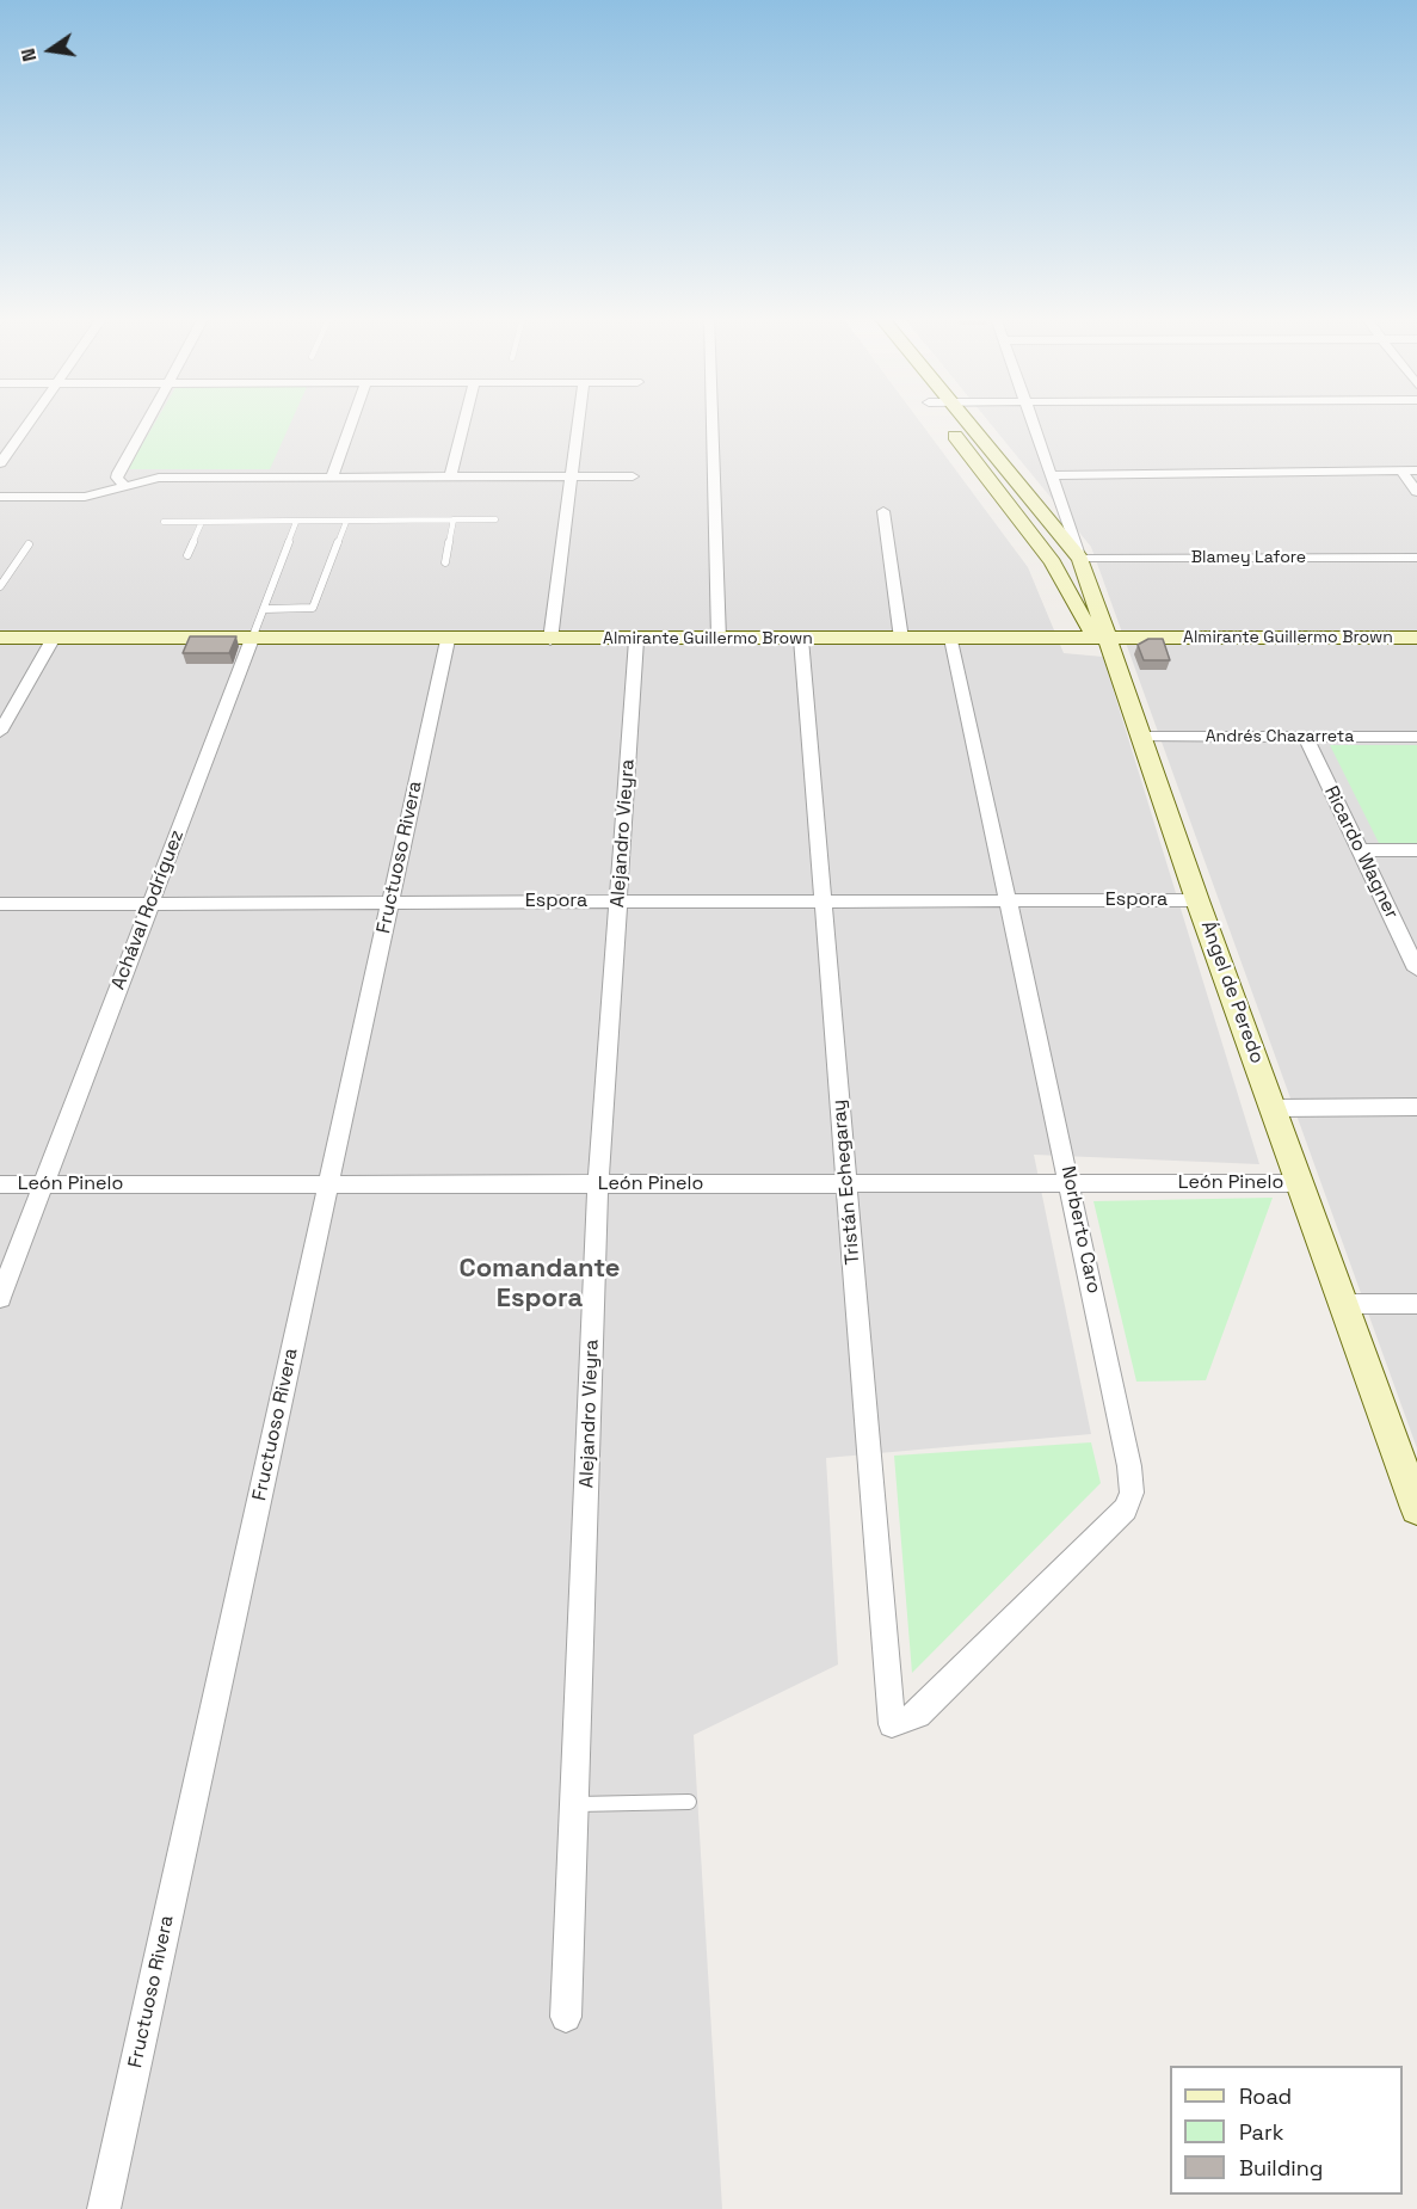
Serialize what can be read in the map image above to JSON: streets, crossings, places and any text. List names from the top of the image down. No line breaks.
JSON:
{"streets":{"main road":["Almirante Guillermo Brown","Ángel de Peredo"],"street":["Blamey Lafore","Andrés Chazarreta","Alejandro Vieyra","Ricardo Wagner","Fructuoso Rivera","Espora","Achával Rodríguez","Tristán Echegaray","León Pinelo","Norberto Caro"]},"crossings":[["Blamey Lafore","Ángel de Peredo"],["Almirante Guillermo Brown","Alejandro Vieyra"],["Almirante Guillermo Brown","Fructuoso Rivera"],["Almirante Guillermo Brown","Achával Rodríguez"],["Almirante Guillermo Brown","Ángel de Peredo"],["Almirante Guillermo Brown","Tristán Echegaray"],["Almirante Guillermo Brown","Norberto Caro"],["Andrés Chazarreta","Ricardo Wagner"],["Andrés Chazarreta","Ángel de Peredo"],["Alejandro Vieyra","Espora"],["Alejandro Vieyra","León Pinelo"],["Fructuoso Rivera","Espora"],["Fructuoso Rivera","León Pinelo"],["Espora","Achával Rodríguez"],["Espora","Ángel de Peredo"],["Espora","Tristán Echegaray"],["Espora","Norberto Caro"],["Achával Rodríguez","León Pinelo"],["Ángel de Peredo","León Pinelo"],["Tristán Echegaray","León Pinelo"],["Tristán Echegaray","Norberto Caro"],["León Pinelo","Norberto Caro"]],"districts":["Comandante Espora"],"legend":["Road","Park","Building"],"north":"left"}
